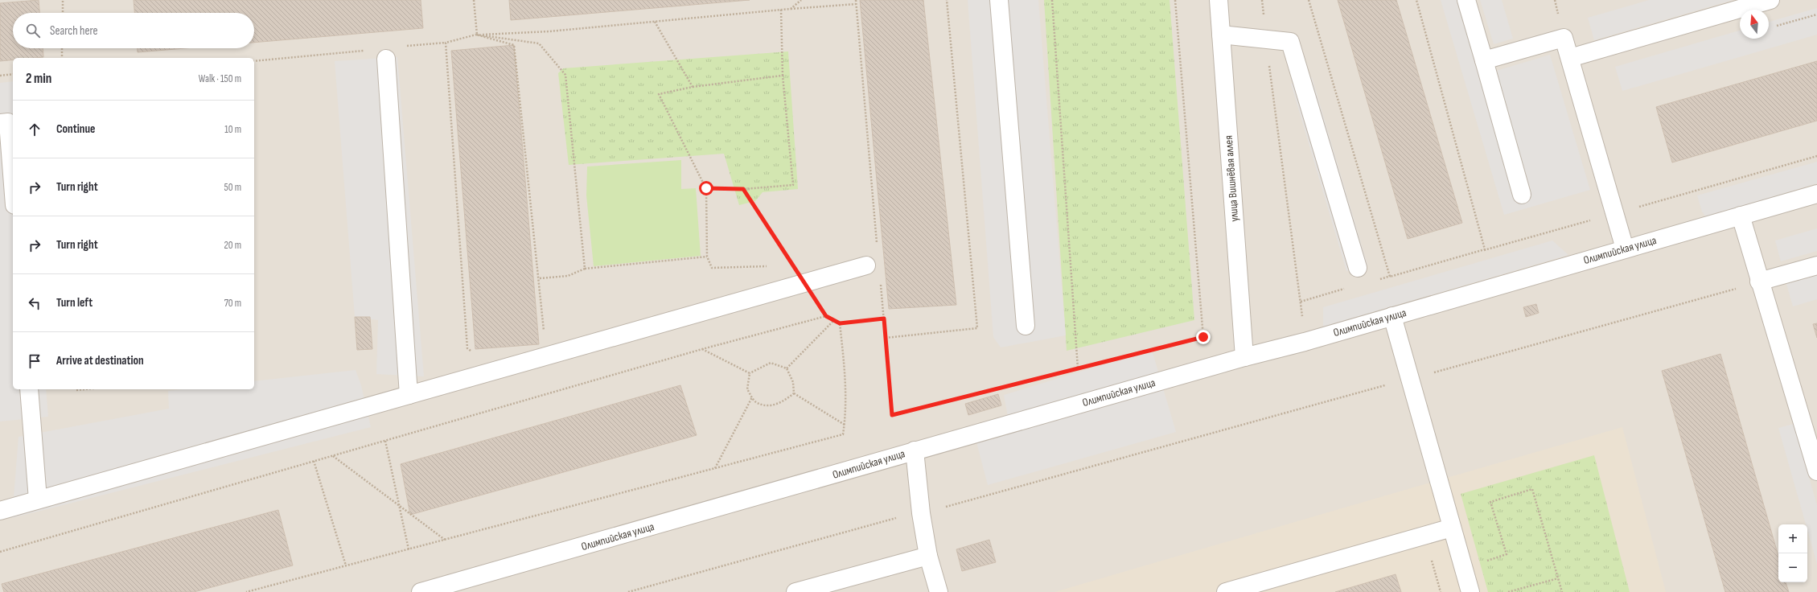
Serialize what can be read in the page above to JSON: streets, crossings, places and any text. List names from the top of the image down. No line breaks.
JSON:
{"streets":{"street":["улица Вишнёвая аллея","Олимпийская улица"]},"crossings":[["улица Вишнёвая аллея","Олимпийская улица"]],"north":"top","page":{"search":"Search here","heading":["2 min","Walk · 150 m"],"list":[["Continue","10 m"],["Turn right","50 m"],["Turn right","20 m"],["Turn left","70 m"],"Arrive at destination"],"map_buttons":["+","−"]}}
